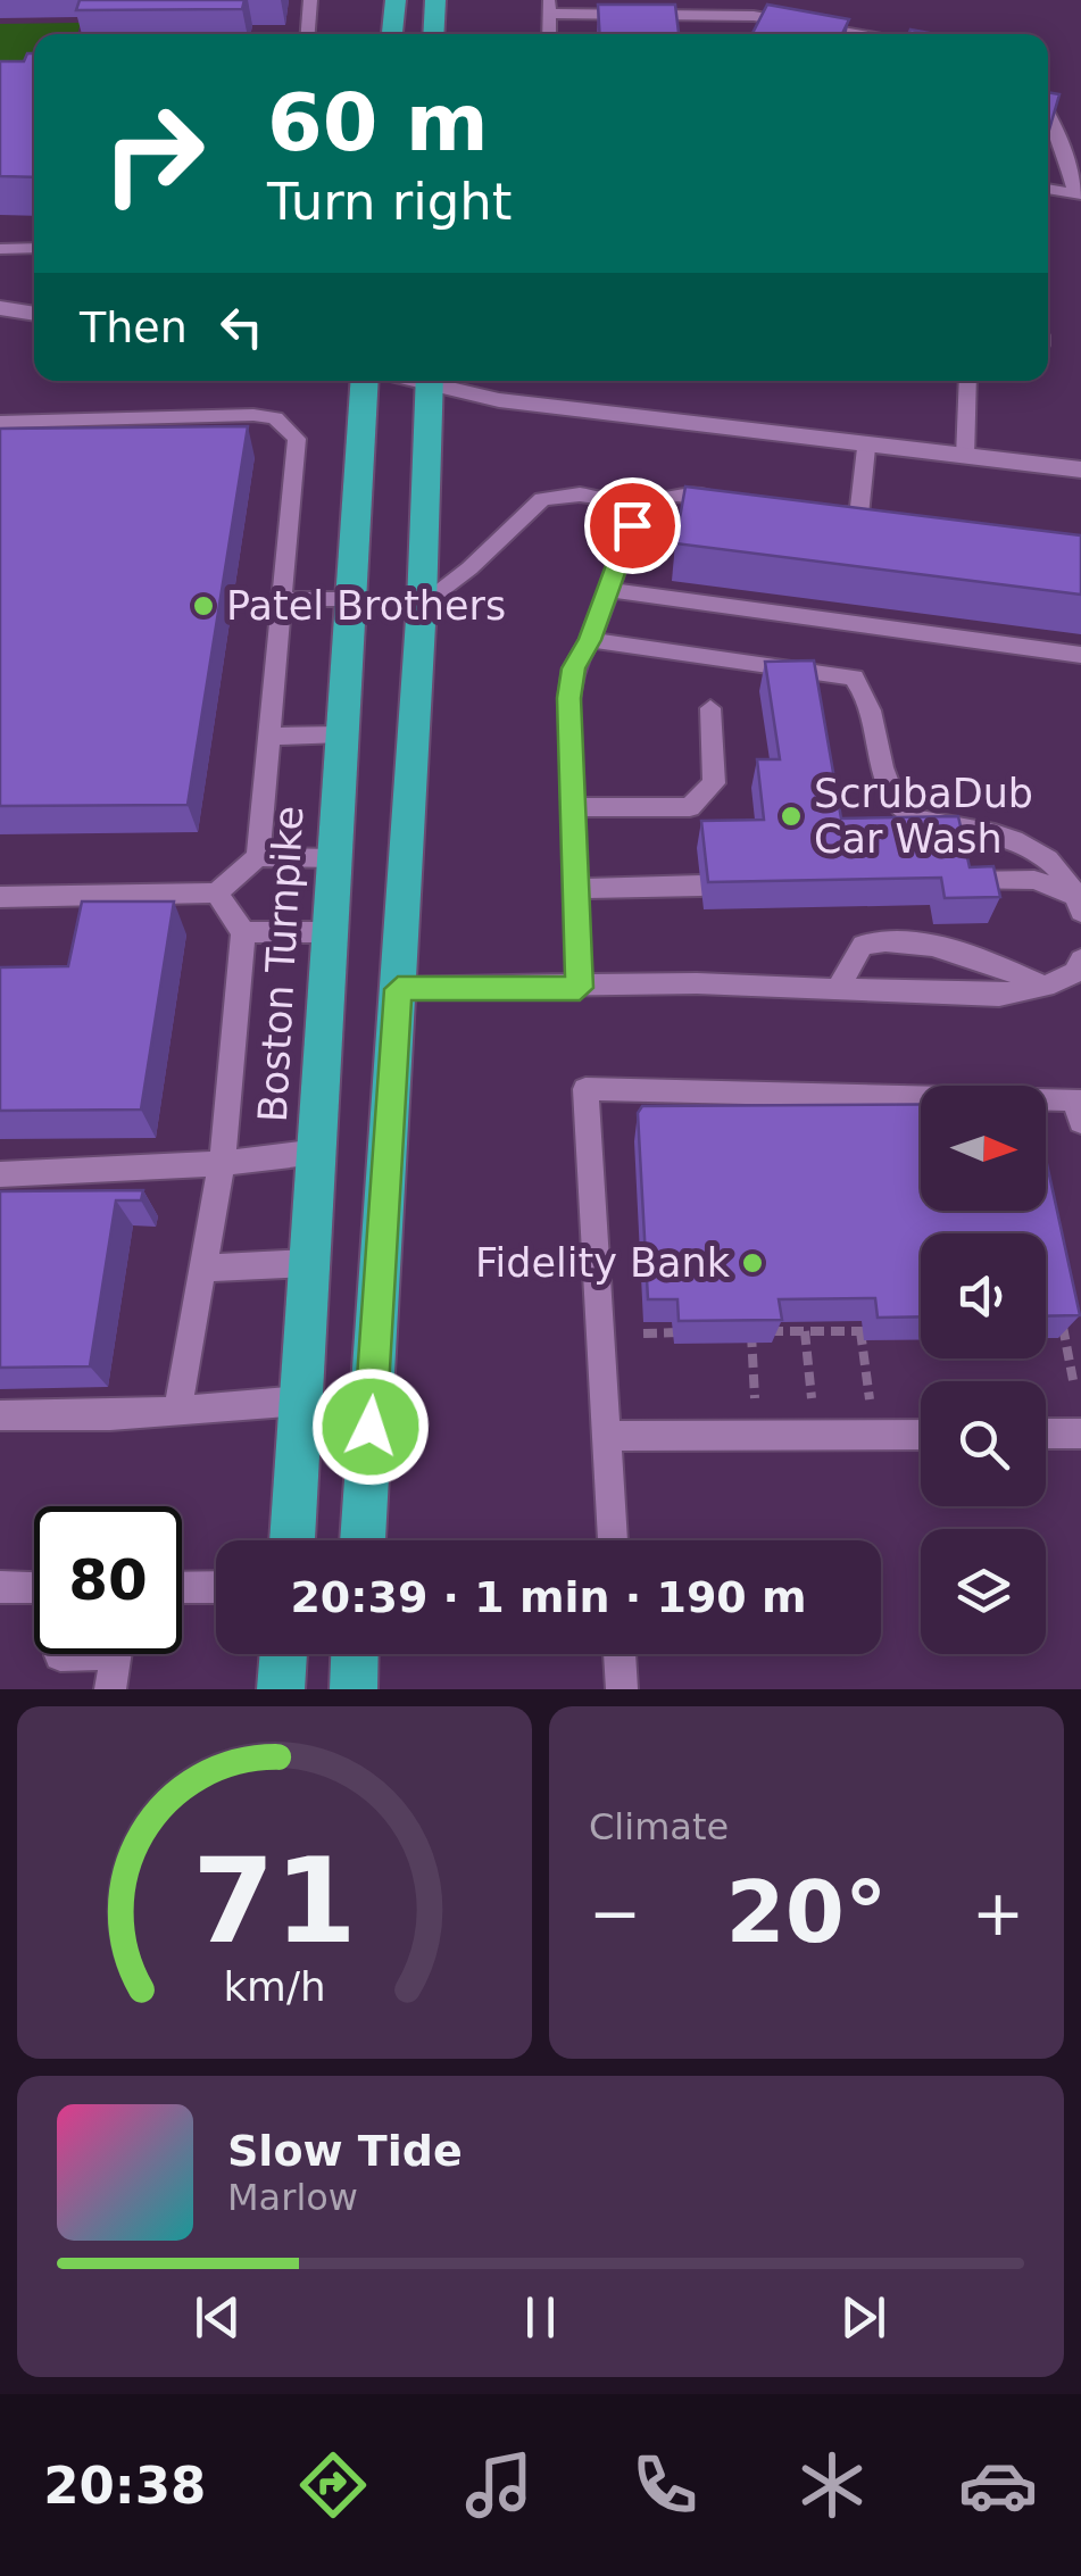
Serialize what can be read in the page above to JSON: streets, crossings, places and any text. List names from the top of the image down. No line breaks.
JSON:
{"streets":{"highway":["Boston Turnpike"]},"places":["Patel Brothers","ScrubaDub Car Wash","Fidelity Bank"],"north":"right","page":{"turn":["60 m","Turn right"],"then":"Then","limit":"80","trip":"20:39 · 1 min · 190 m","tile":"Climate","heat":["−","20°","+"],"song":["Slow Tide","Marlow"],"tabs":"20:38","gauge":["71","km/h"]}}
